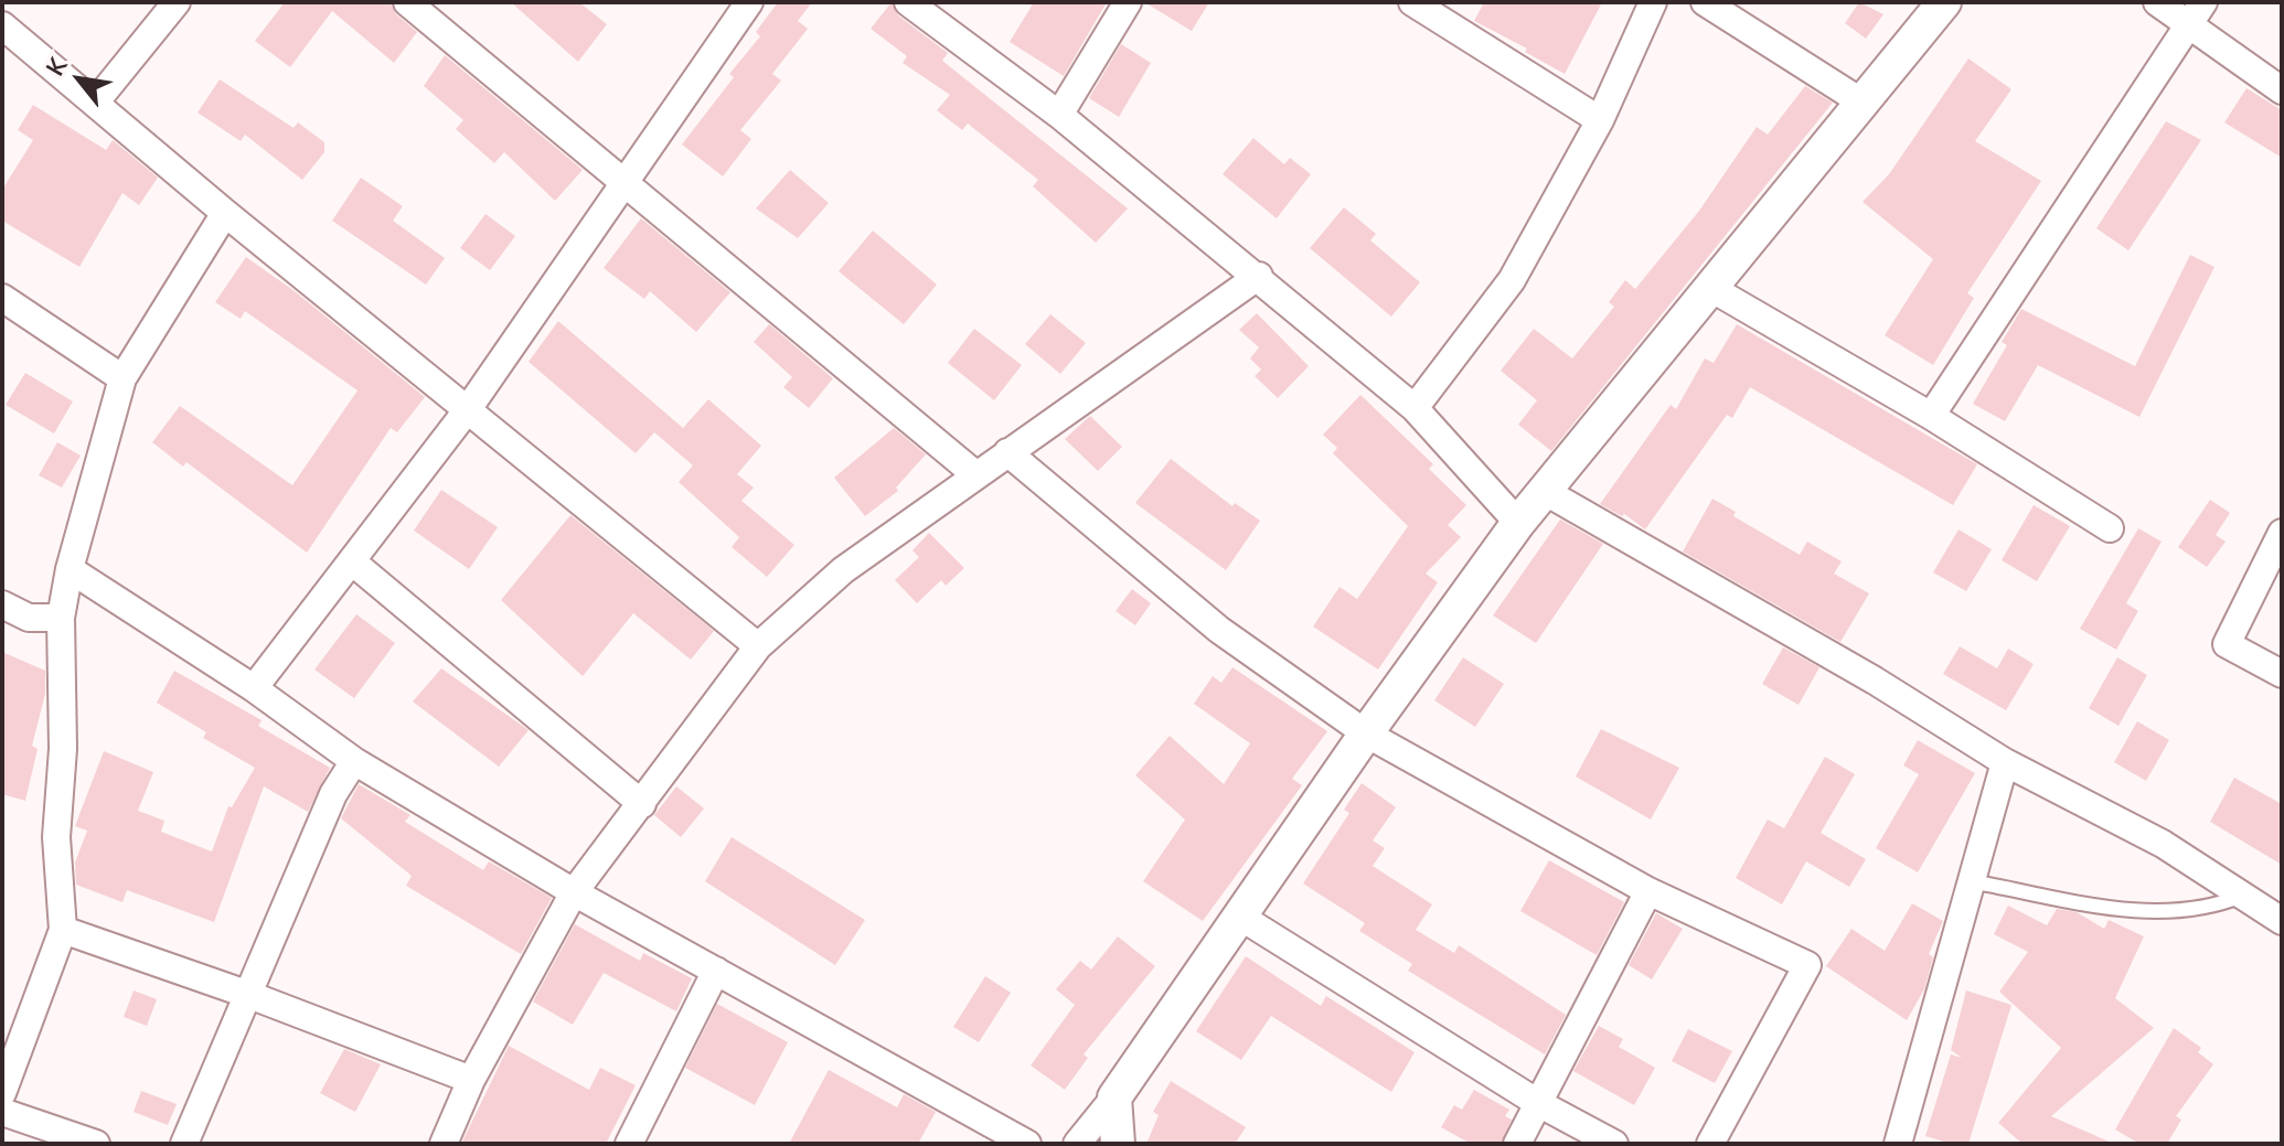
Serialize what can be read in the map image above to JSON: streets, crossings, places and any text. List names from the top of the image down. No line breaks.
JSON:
{"north":"top left"}
